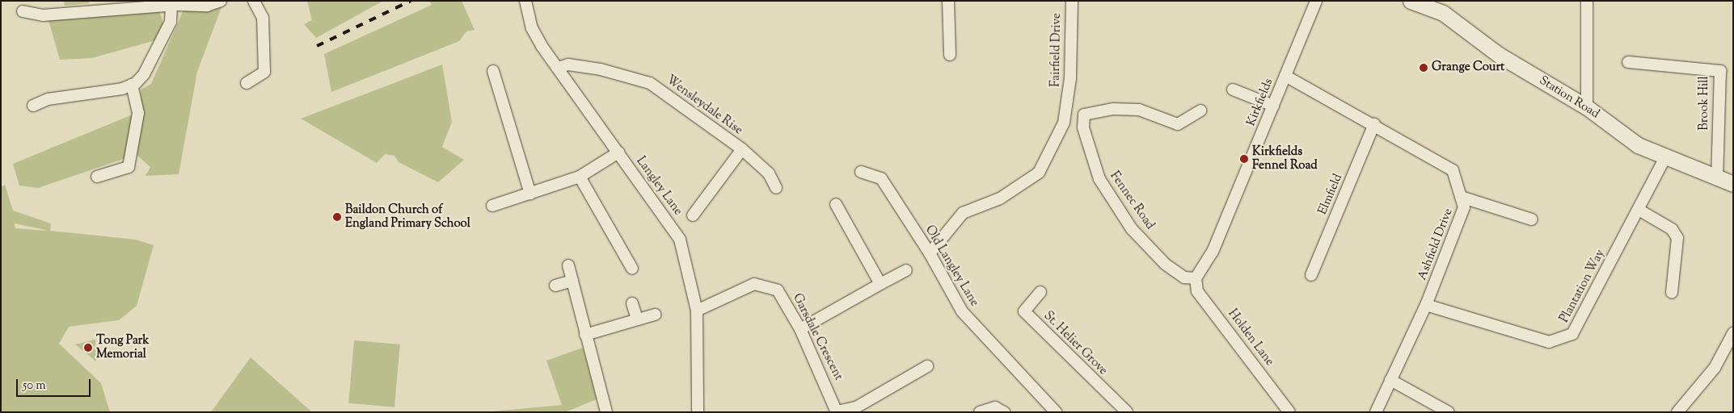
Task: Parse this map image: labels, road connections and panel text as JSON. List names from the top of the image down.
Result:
{
  "streets": {
    "street": [
      "Fairfield Drive",
      "Station Road",
      "Kirkfields",
      "Brook Hill",
      "Wensleydale Rise",
      "Langley Lane",
      "Elmfield",
      "Fennec Road",
      "Ashfield Drive",
      "Old Langley Lane",
      "Plantation Way",
      "Garsdale Crescent",
      "Holden Lane",
      "St. Helier Grove"
    ]
  },
  "crossings": [
    ["Fairfield Drive", "Old Langley Lane"],
    ["Station Road", "Brook Hill"],
    ["Station Road", "Plantation Way"],
    ["Kirkfields", "Fennec Road"],
    ["Kirkfields", "Ashfield Drive"],
    ["Kirkfields", "Holden Lane"],
    ["Wensleydale Rise", "Langley Lane"],
    ["Langley Lane", "Garsdale Crescent"],
    ["Elmfield", "Ashfield Drive"],
    ["Fennec Road", "Holden Lane"],
    ["Ashfield Drive", "Plantation Way"]
  ],
  "places": [
    "Grange Court",
    "Kirkfields Fennel Road",
    "Baildon Church of England Primary School",
    "Tong Park Memorial"
  ],
  "scale_bar": "50 m"
}
